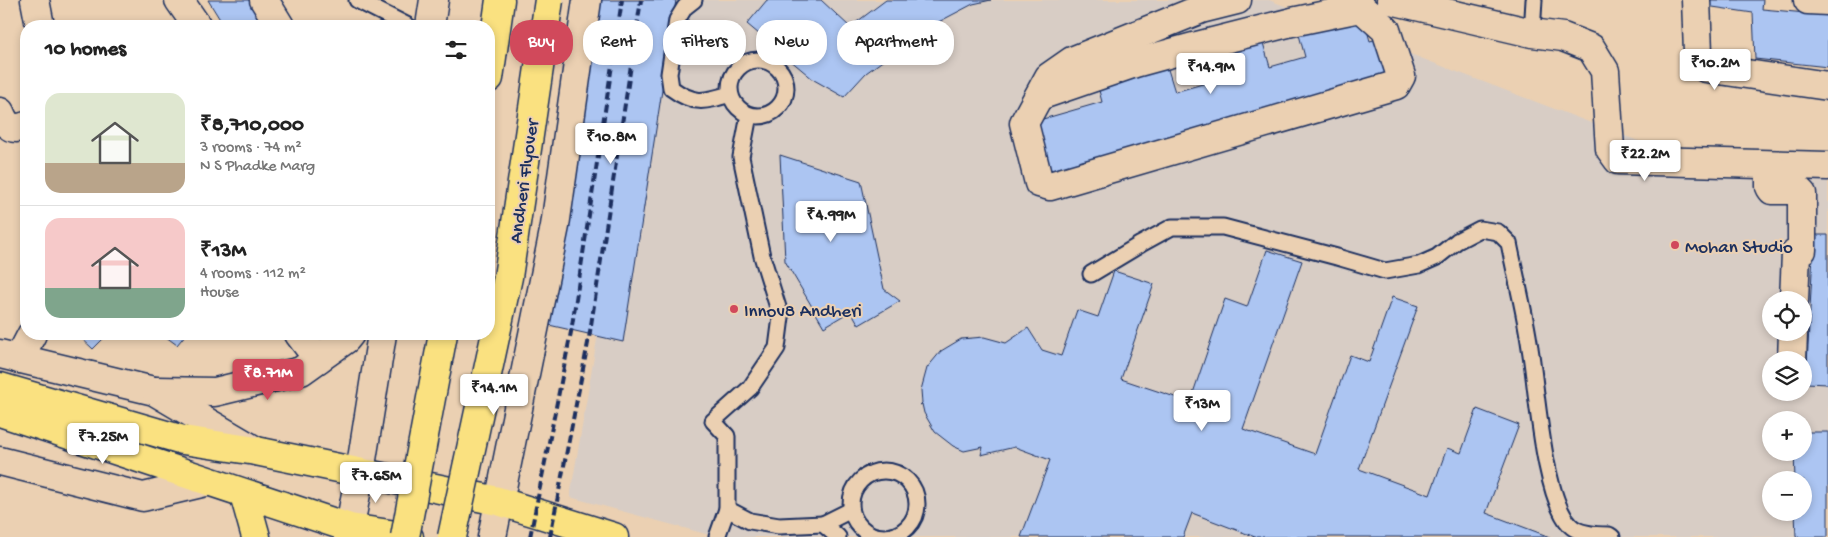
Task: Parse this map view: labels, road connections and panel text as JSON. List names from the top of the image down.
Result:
{
  "streets": {
    "main road": ["Andheri Flyover"]
  },
  "places": ["Mohan Studio", "Innov8 Andheri"],
  "page": {
    "chip": [
      "Buy",
      "Rent",
      "Filters",
      "New",
      "Apartment"
    ],
    "heading": "10 homes",
    "price": [
      "₹10.2M",
      "₹14.9M",
      "₹10.8M",
      "₹22.2M",
      "₹4.99M",
      "₹8.71M",
      "₹14.1M",
      "₹13M",
      "₹7.25M",
      "₹7.65M"
    ],
    "list": [
      {
        "name": "₹8,710,000",
        "note": "3 rooms · 74 m² · N S Phadke Marg"
      },
      {
        "name": "₹13M",
        "note": "4 rooms · 112 m² · House"
      }
    ],
    "map_buttons": ["+", "−"]
  }
}
